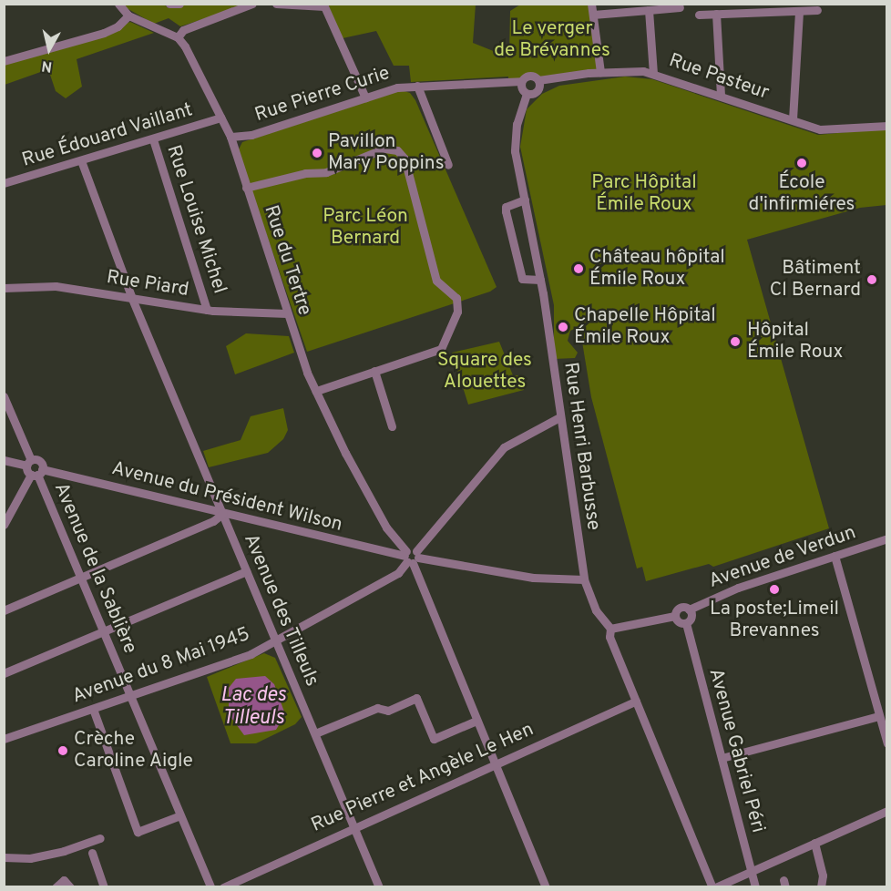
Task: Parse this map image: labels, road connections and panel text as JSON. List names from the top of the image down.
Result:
{
  "streets": {
    "street": [
      "Rue Pasteur",
      "Rue Pierre Curie",
      "Rue Édouard Vaillant",
      "Rue Louise Michel",
      "Rue du Tertre",
      "Rue Piard",
      "Rue Henri Barbusse",
      "Avenue du Président Wilson",
      "Avenue de Verdun",
      "Avenue de la Sablière",
      "Avenue des Tilleuls",
      "Avenue du 8 Mai 1945",
      "Avenue Gabriel Péri",
      "Rue Pierre et Angèle Le Hen"
    ]
  },
  "crossings": [
    ["Rue Pasteur", "Rue Pierre Curie"],
    ["Rue Pasteur", "Rue Henri Barbusse"],
    ["Rue Pierre Curie", "Rue du Tertre"],
    ["Rue Pierre Curie", "Rue Henri Barbusse"],
    ["Rue Édouard Vaillant", "Rue Louise Michel"],
    ["Rue Édouard Vaillant", "Rue du Tertre"],
    ["Rue Édouard Vaillant", "Avenue des Tilleuls"],
    ["Rue Louise Michel", "Rue Piard"],
    ["Rue du Tertre", "Rue Piard"],
    ["Rue du Tertre", "Avenue du Président Wilson"],
    ["Rue du Tertre", "Avenue du 8 Mai 1945"],
    ["Rue du Tertre", "Rue Pierre et Angèle Le Hen"],
    ["Rue Piard", "Avenue des Tilleuls"],
    ["Rue Henri Barbusse", "Avenue du Président Wilson"],
    ["Rue Henri Barbusse", "Avenue du 8 Mai 1945"],
    ["Avenue du Président Wilson", "Avenue de la Sablière"],
    ["Avenue du Président Wilson", "Avenue des Tilleuls"],
    ["Avenue du Président Wilson", "Avenue du 8 Mai 1945"],
    ["Avenue de Verdun", "Avenue Gabriel Péri"],
    ["Avenue de la Sablière", "Avenue du 8 Mai 1945"],
    ["Avenue des Tilleuls", "Avenue du 8 Mai 1945"],
    ["Avenue des Tilleuls", "Rue Pierre et Angèle Le Hen"]
  ],
  "water": ["Lac des Tilleuls"],
  "parks": [
    "Le verger de Brévannes",
    "Parc Hôpital Émile Roux",
    "Parc Léon Bernard",
    "Square des Alouettes"
  ],
  "places": [
    "Pavillon Mary Poppins",
    "École d'infirmiéres",
    "Château hôpital Émile Roux",
    "Bâtiment Cl Bernard",
    "Chapelle Hôpital Émile Roux",
    "Hôpital Émile Roux",
    "La poste;Limeil Brevannes",
    "Crèche Caroline Aigle"
  ],
  "north": "bottom"
}
